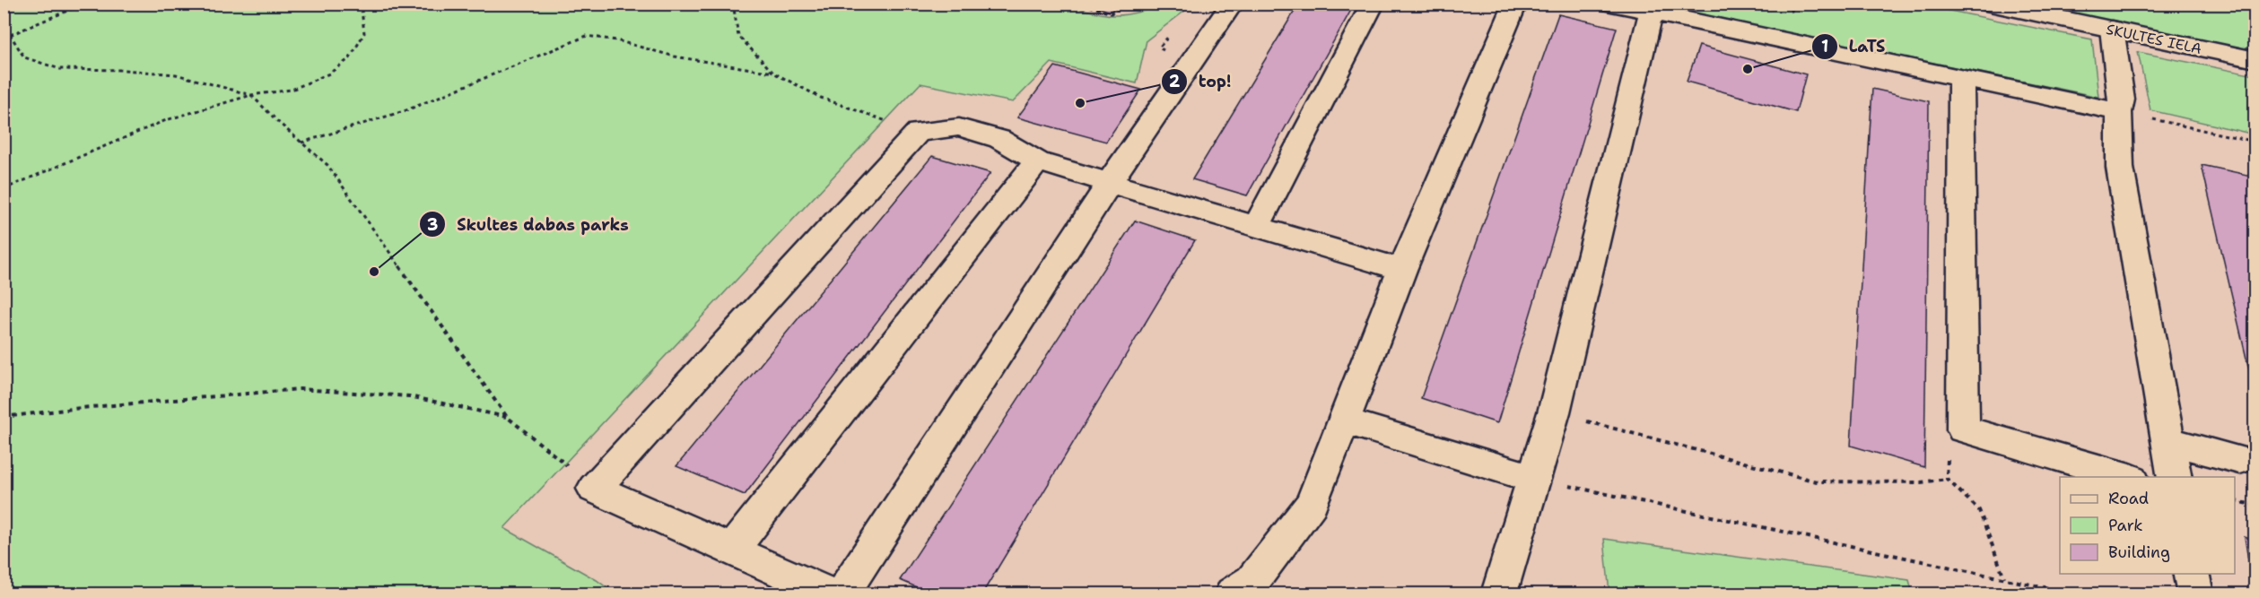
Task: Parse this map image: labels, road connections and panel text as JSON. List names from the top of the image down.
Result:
{
  "streets": {
    "street": ["SKULTES IELA"]
  },
  "places": ["LaTS", "top!", "Skultes dabas parks"],
  "legend": ["Road", "Park", "Building"]
}
